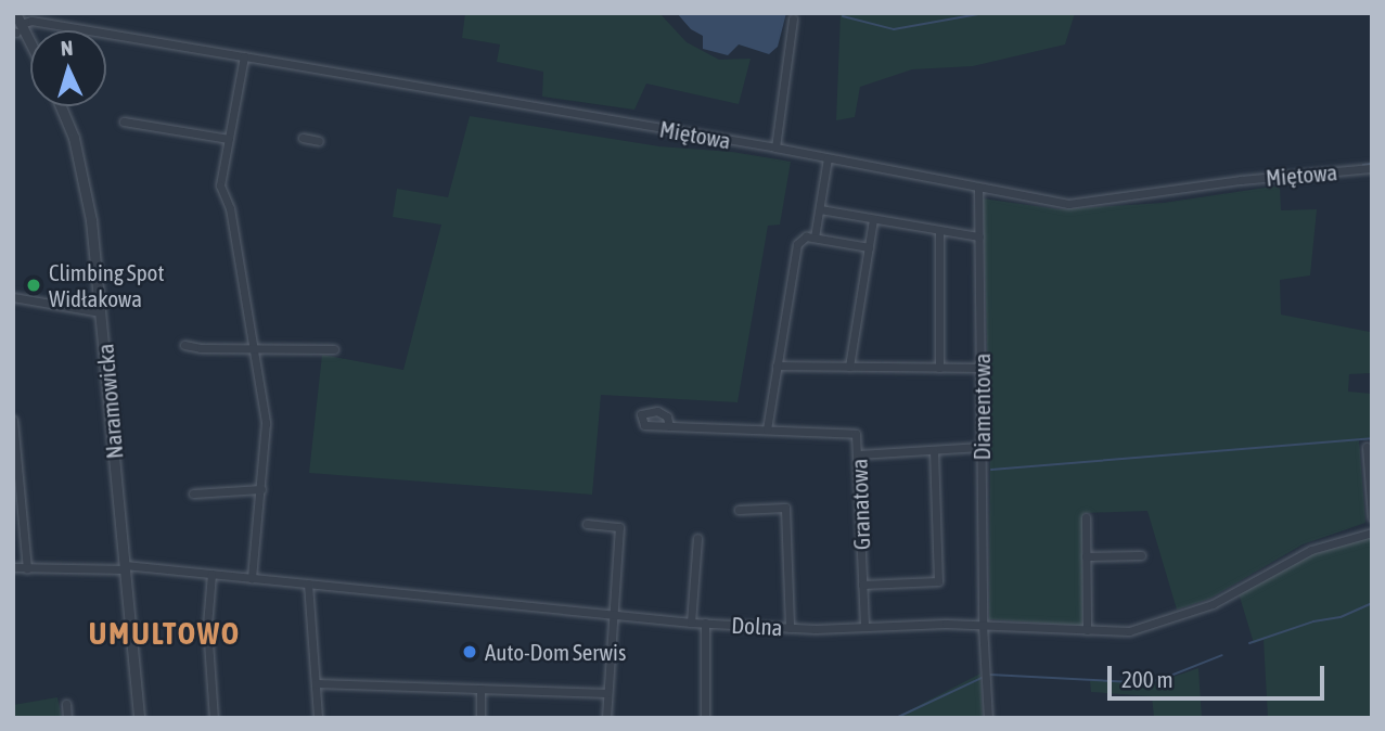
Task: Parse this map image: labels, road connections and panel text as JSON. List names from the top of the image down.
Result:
{
  "streets": {
    "street": [
      "Miętowa",
      "Naramowicka",
      "Diamentowa",
      "Granatowa",
      "Dolna"
    ]
  },
  "crossings": [
    ["Miętowa", "Diamentowa"],
    ["Naramowicka", "Dolna"],
    ["Diamentowa", "Dolna"],
    ["Granatowa", "Dolna"]
  ],
  "districts": ["UMULTOWO"],
  "places": ["Climbing Spot Widłakowa", "Auto-Dom Serwis"],
  "scale_bar": "200 m",
  "north": "top"
}
